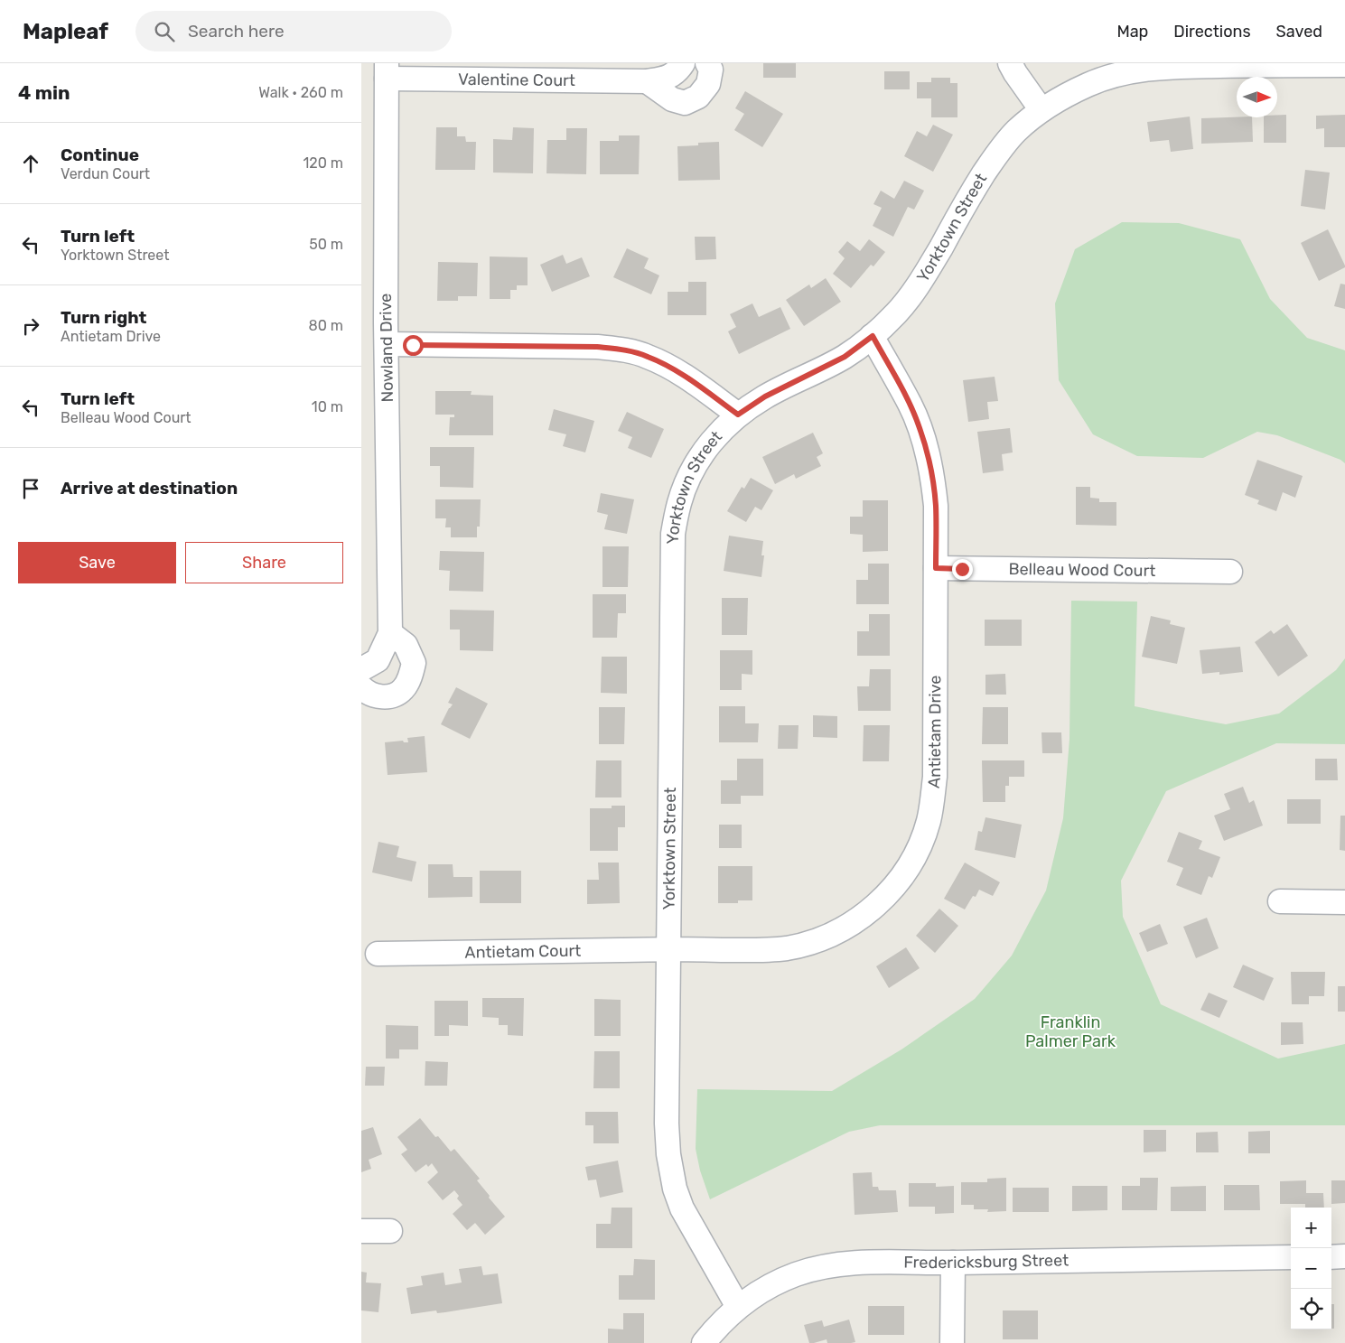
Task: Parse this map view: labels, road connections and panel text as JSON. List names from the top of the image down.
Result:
{
  "streets": {
    "street": [
      "Valentine Court",
      "Yorktown Street",
      "Nowland Drive",
      "Belleau Wood Court",
      "Antietam Drive",
      "Antietam Court",
      "Fredericksburg Street"
    ]
  },
  "crossings": [
    ["Valentine Court", "Nowland Drive"],
    ["Yorktown Street", "Antietam Drive"],
    ["Yorktown Street", "Antietam Court"],
    ["Yorktown Street", "Fredericksburg Street"],
    ["Belleau Wood Court", "Antietam Drive"],
    ["Antietam Drive", "Antietam Court"]
  ],
  "parks": ["Franklin Palmer Park"],
  "north": "right",
  "page": {
    "header": "Mapleaf",
    "search": "Search here",
    "nav": ["Map", "Directions", "Saved"],
    "heading": ["4 min", "Walk · 260 m"],
    "list": [
      ["Continue", "Verdun Court", "120 m"],
      ["Turn left", "Yorktown Street", "50 m"],
      ["Turn right", "Antietam Drive", "80 m"],
      ["Turn left", "Belleau Wood Court", "10 m"],
      "Arrive at destination"
    ],
    "buttons": ["Save", "Share"],
    "map_buttons": ["+", "−"]
  }
}
